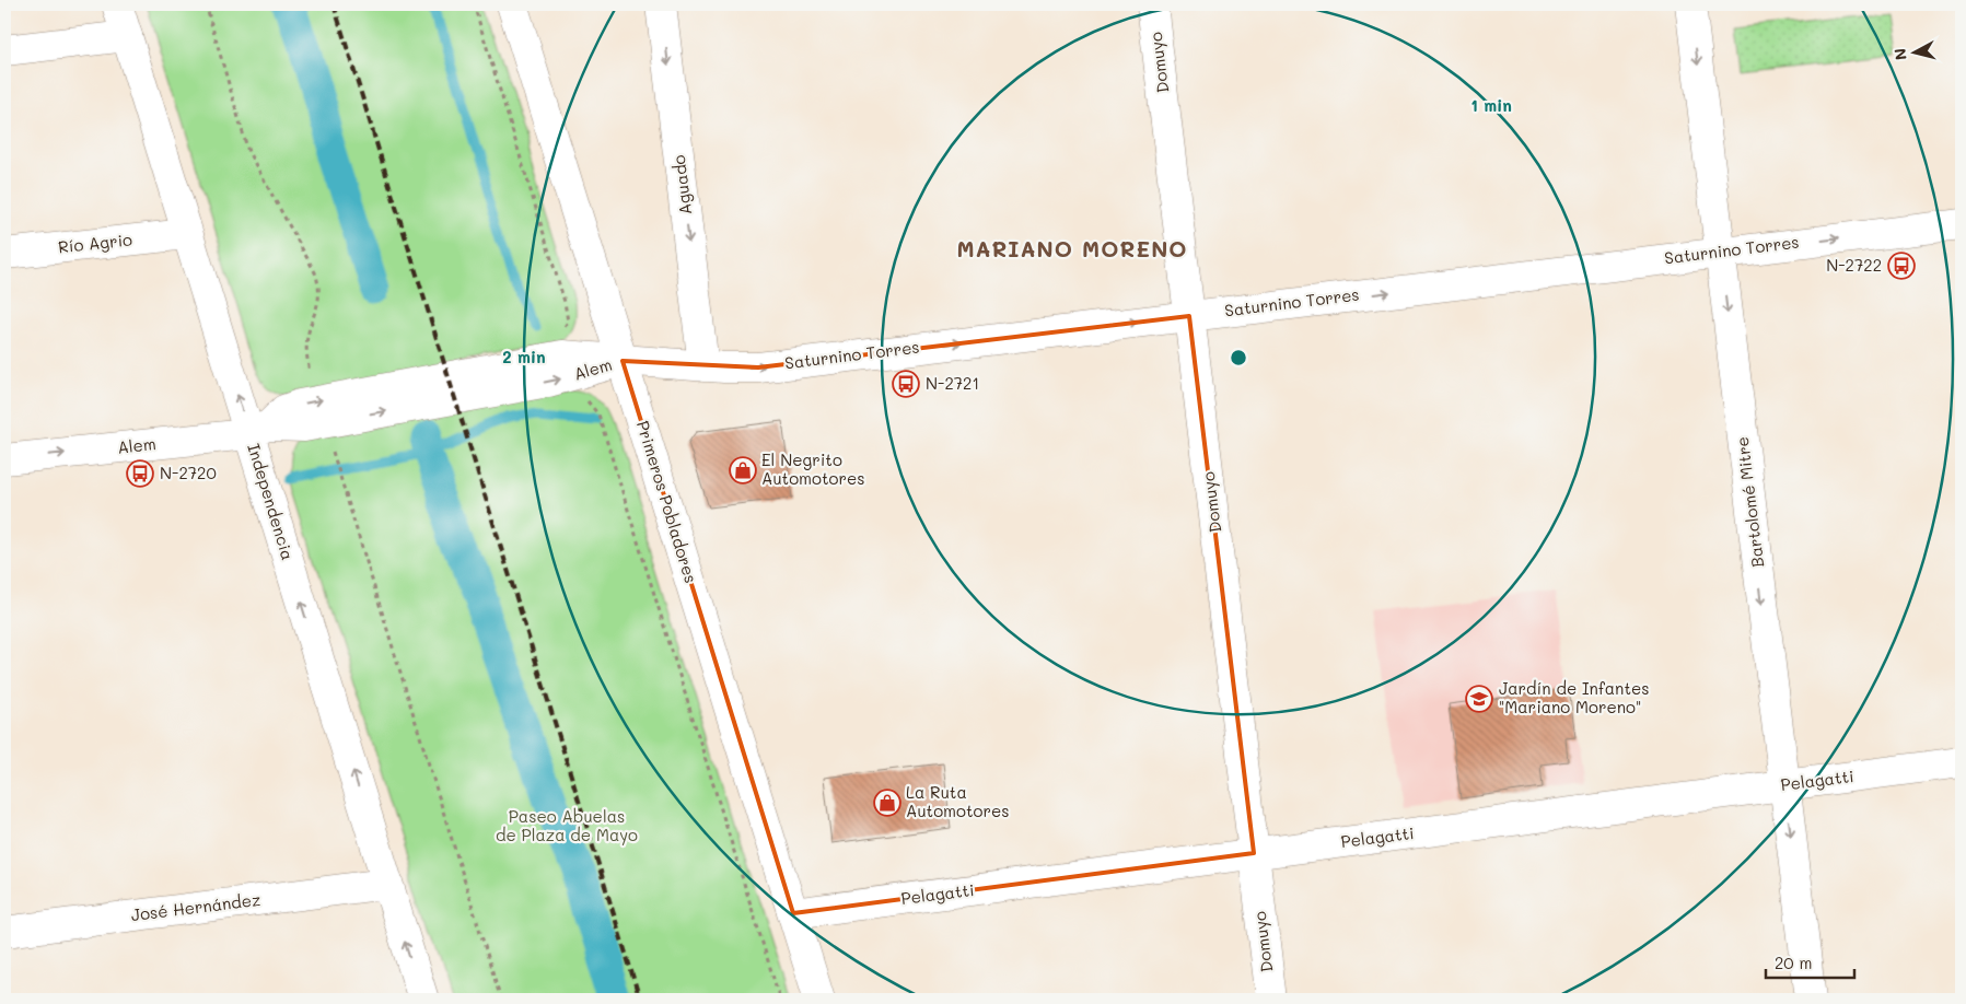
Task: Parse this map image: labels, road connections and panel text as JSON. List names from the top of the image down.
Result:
{
  "streets": {
    "street": [
      "Domuyo",
      "Aguado",
      "Río Agrio",
      "Saturnino Torres",
      "Alem",
      "Independencia",
      "Primeros Pobladores",
      "Bartolomé Mitre",
      "Pelagatti",
      "José Hernández"
    ]
  },
  "crossings": [
    ["Domuyo", "Saturnino Torres"],
    ["Domuyo", "Pelagatti"],
    ["Aguado", "Saturnino Torres"],
    ["Río Agrio", "Independencia"],
    ["Saturnino Torres", "Alem"],
    ["Saturnino Torres", "Primeros Pobladores"],
    ["Saturnino Torres", "Bartolomé Mitre"],
    ["Alem", "Independencia"],
    ["Alem", "Primeros Pobladores"],
    ["Independencia", "José Hernández"],
    ["Primeros Pobladores", "Pelagatti"],
    ["Bartolomé Mitre", "Pelagatti"]
  ],
  "one_way": [
    "Aguado",
    "Saturnino Torres",
    "Alem",
    "Independencia",
    "Bartolomé Mitre"
  ],
  "districts": ["MARIANO MORENO"],
  "parks": ["Paseo Abuelas de Plaza de Mayo"],
  "places": {
    "bus stop": ["N-2722", "N-2721", "N-2720"],
    "shop": ["El Negrito Automotores", "La Ruta Automotores"],
    "school or university": ["Jardín de Infantes \"Mariano Moreno\""]
  },
  "scale_bar": "20 m",
  "north": "left",
  "rings": ["1 min", "2 min"]
}
